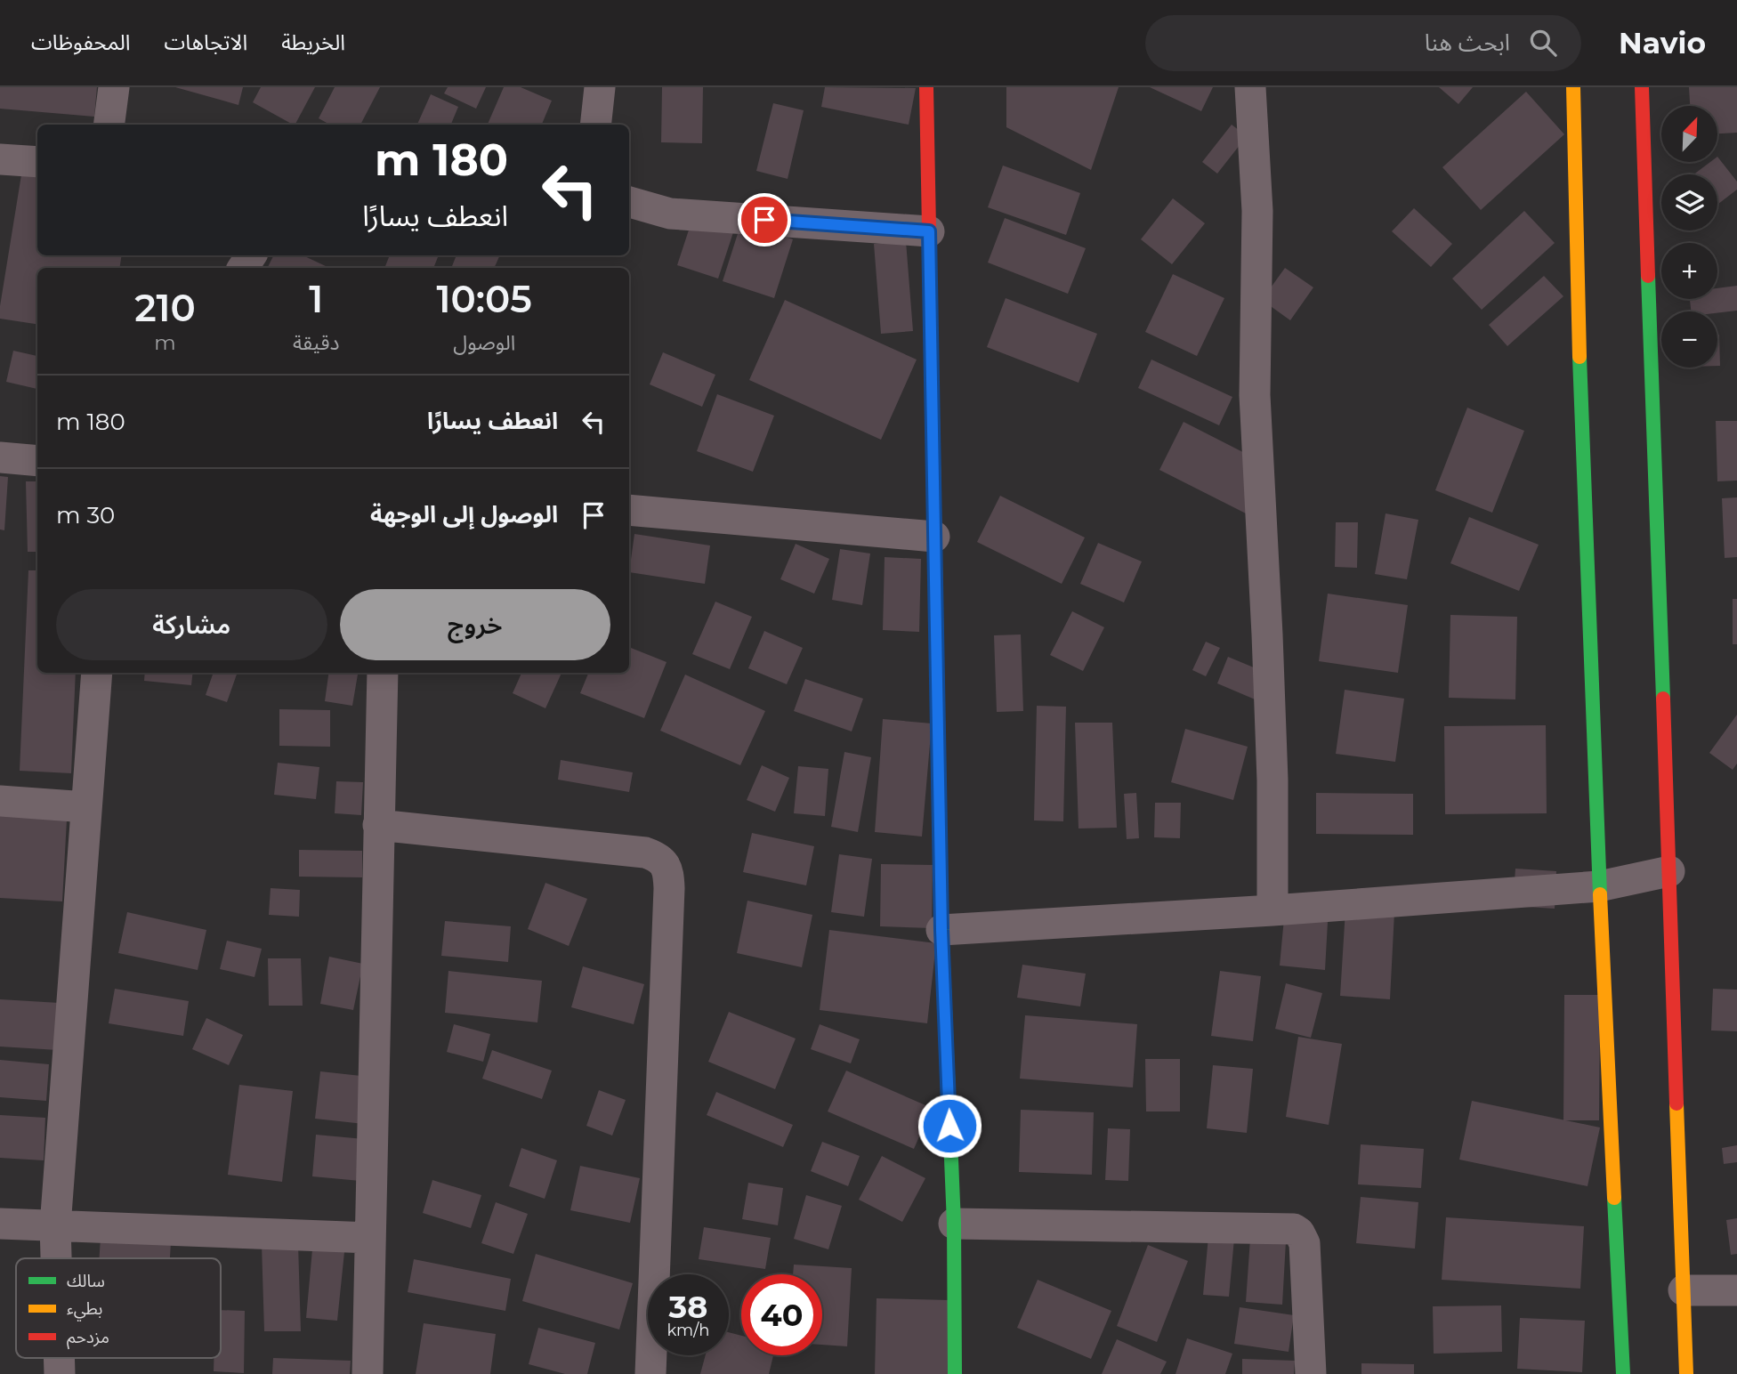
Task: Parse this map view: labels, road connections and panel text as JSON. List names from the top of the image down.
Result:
{
  "legend": ["سالك", "بطيء", "مزدحم"],
  "north": "top right",
  "page": {
    "header": "Navio",
    "search": "ابحث هنا",
    "nav": ["الخريطة", "الاتجاهات", "المحفوظات"],
    "map_buttons": ["+", "−"],
    "turn": ["180 m", "انعطف يسارًا"],
    "eta": [
      "10:05",
      "الوصول",
      "1",
      "دقيقة",
      "210",
      "m"
    ],
    "list": [
      {
        "name": "انعطف يسارًا",
        "value": "180 m"
      },
      {
        "name": "الوصول إلى الوجهة",
        "value": "30 m"
      }
    ],
    "buttons": ["خروج", "مشاركة"],
    "speed": "38 km/h",
    "limit": "40"
  }
}
